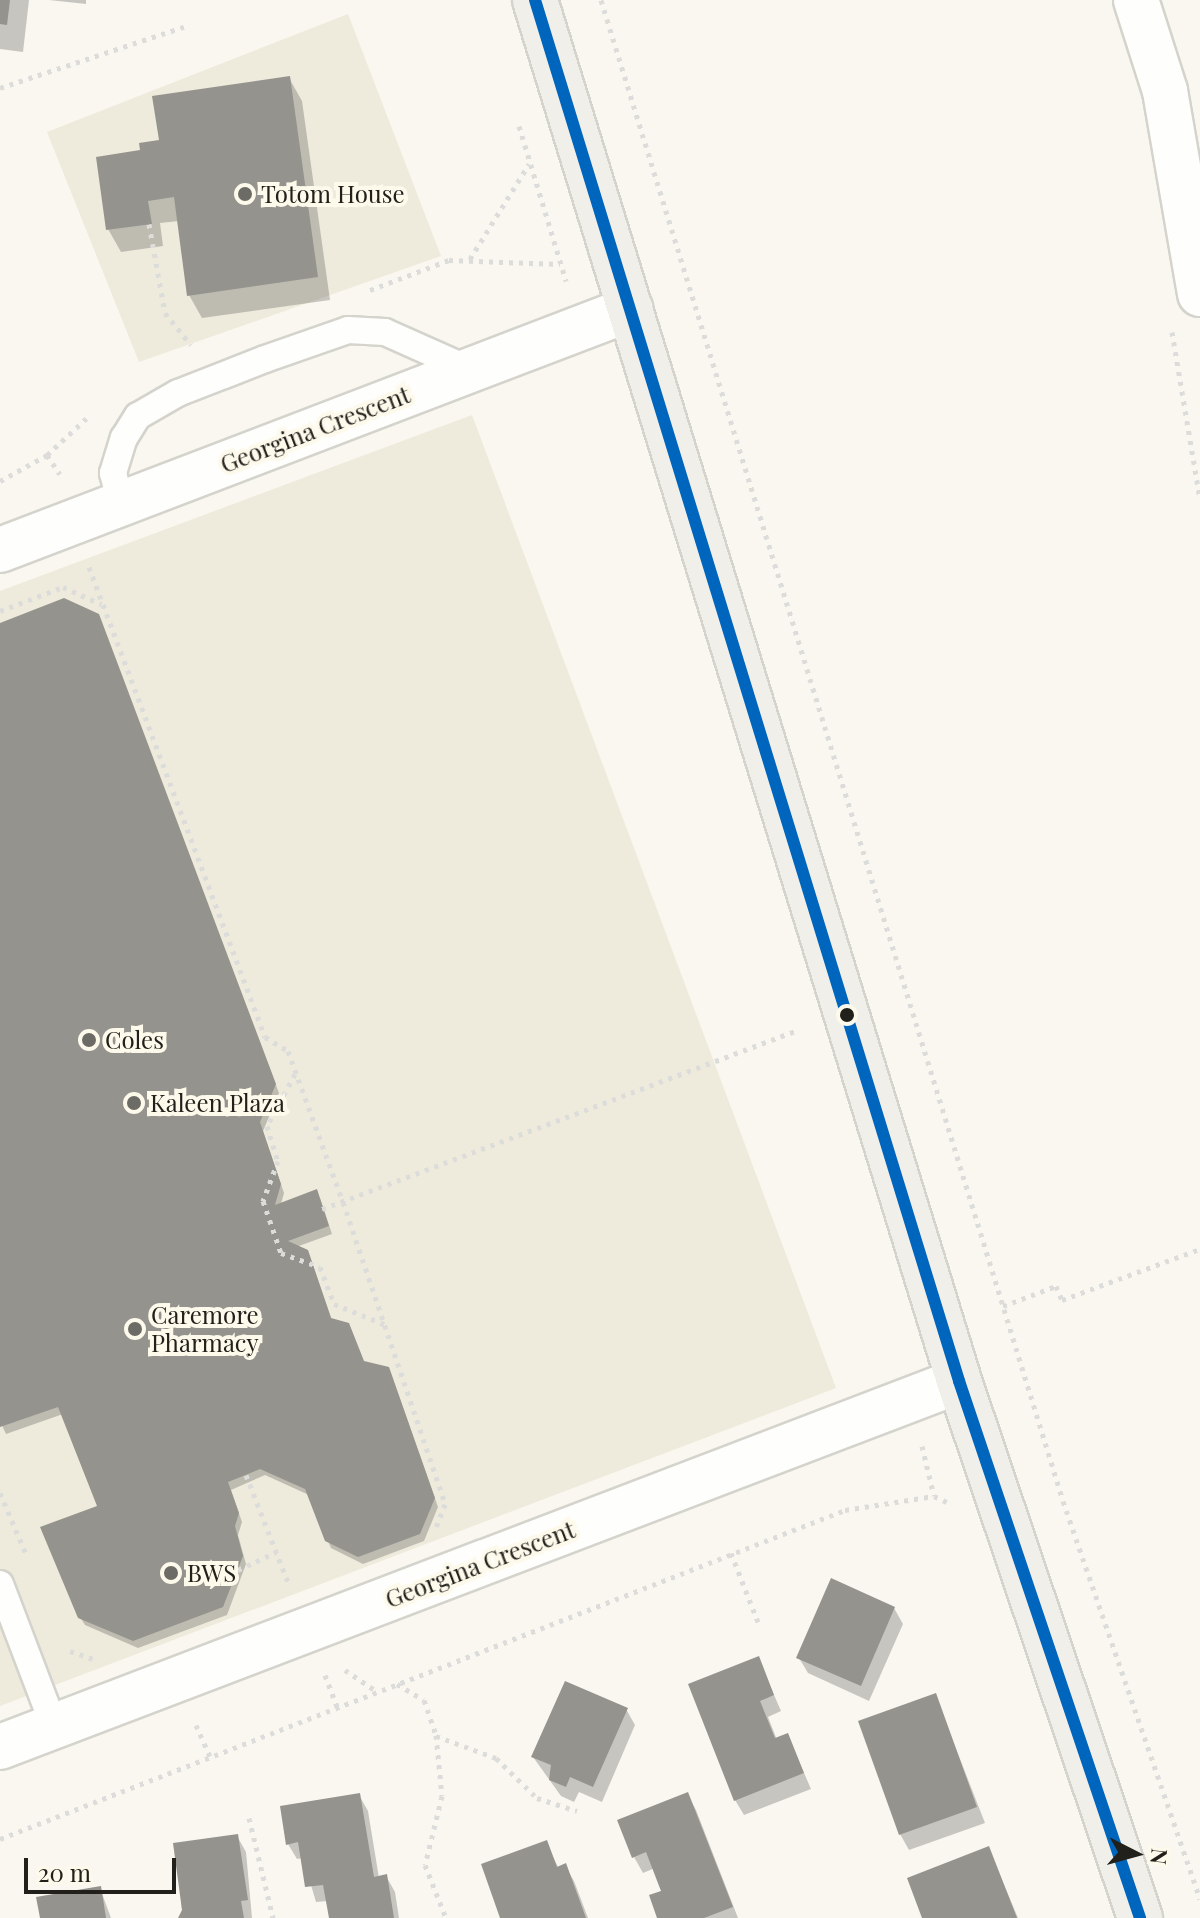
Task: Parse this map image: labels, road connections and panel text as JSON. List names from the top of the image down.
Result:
{
  "streets": {
    "street": ["Georgina Crescent"]
  },
  "places": [
    "Totom House",
    "Coles",
    "Kaleen Plaza",
    "Caremore Pharmacy",
    "BWS"
  ],
  "scale_bar": "20 m",
  "north": "right"
}
